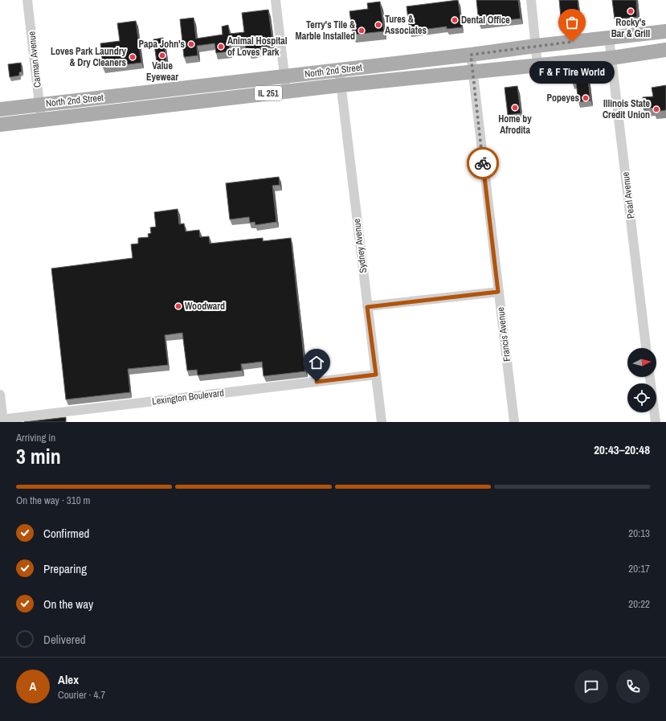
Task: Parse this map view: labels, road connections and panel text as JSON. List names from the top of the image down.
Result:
{
  "streets": {
    "main road": ["North 2nd Street", "IL 251"],
    "street": [
      "Carman Avenue",
      "Pearl Avenue",
      "Sydney Avenue",
      "Francis Avenue",
      "Lexington Boulevard"
    ]
  },
  "crossings": [
    ["Carman Avenue", "North 2nd Street"],
    ["North 2nd Street", "Pearl Avenue"],
    ["North 2nd Street", "Sydney Avenue"],
    ["North 2nd Street", "Francis Avenue"],
    ["Sydney Avenue", "Lexington Boulevard"]
  ],
  "places": [
    "Rocky's Bar & Grill",
    "Dental Office",
    "Tures & Associates",
    "Terry's Tile & Marble Installed",
    "F & F Tire World",
    "Papa John's",
    "Animal Hospital of Loves Park",
    "Value Eyewear",
    "Loves Park Laundry & Dry Cleaners",
    "Popeyes",
    "Home by Afrodita",
    "Illinois State Credit Union",
    "Woodward"
  ],
  "north": "right",
  "page": {
    "bubble": "F & F Tire World",
    "heading": ["3 min", "Arriving in", "20:43–20:48"],
    "panel": ["Alex", "Courier · 4.7"],
    "bar": "On the way · 310 m",
    "list": [
      ["Confirmed", "20:13"],
      ["Preparing", "20:17"],
      ["On the way", "20:22"],
      "Delivered"
    ],
    "round": "A"
  }
}
